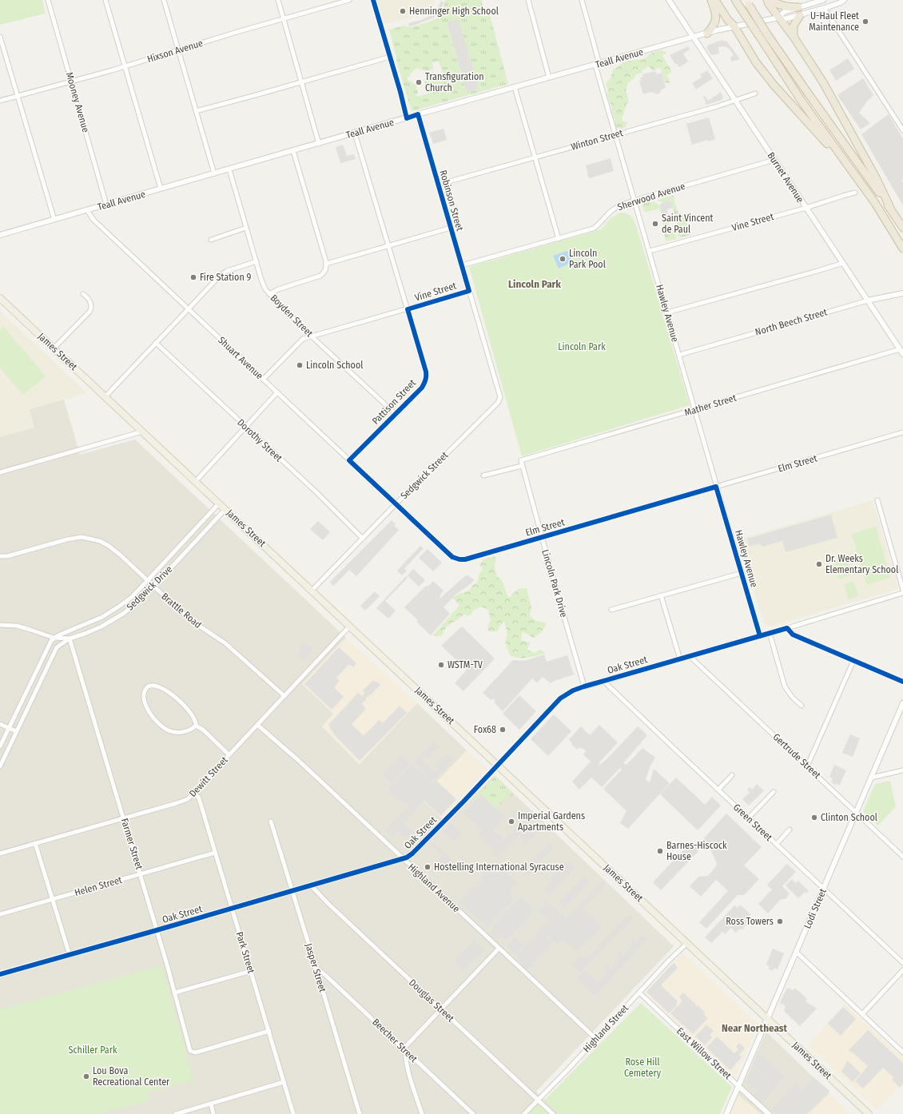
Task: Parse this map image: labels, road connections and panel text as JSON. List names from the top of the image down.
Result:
{
  "streets": {
    "main road": ["James Street"],
    "street": [
      "Hixson Avenue",
      "Teall Avenue",
      "Mooney Avenue",
      "Winton Street",
      "Burnet Avenue",
      "Sherwood Avenue",
      "Robinson Street",
      "Vine Street",
      "Hawley Avenue",
      "Boyden Street",
      "North Beech Street",
      "Shuart Avenue",
      "Pattison Street",
      "Mather Street",
      "Dorothy Street",
      "Elm Street",
      "Sedgwick Street",
      "Lincoln Park Drive",
      "Sedgwick Drive",
      "Brattle Road",
      "Oak Street",
      "Gertrude Street",
      "Dewitt Street",
      "Green Street",
      "Farmer Street",
      "Helen Street",
      "Highland Avenue",
      "Lodi Street",
      "Park Street",
      "Jasper Street",
      "Douglas Street",
      "Highland Street",
      "Beecher Street",
      "East Willow Street"
    ]
  },
  "crossings": [
    ["Hixson Avenue", "Mooney Avenue"],
    ["Teall Avenue", "Mooney Avenue"],
    ["Teall Avenue", "Burnet Avenue"],
    ["Teall Avenue", "Robinson Street"],
    ["Teall Avenue", "Hawley Avenue"],
    ["Teall Avenue", "Boyden Street"],
    ["Teall Avenue", "Shuart Avenue"],
    ["Teall Avenue", "Pattison Street"],
    ["Winton Street", "Burnet Avenue"],
    ["Winton Street", "Robinson Street"],
    ["Winton Street", "Hawley Avenue"],
    ["Burnet Avenue", "Sherwood Avenue"],
    ["Burnet Avenue", "Vine Street"],
    ["Burnet Avenue", "North Beech Street"],
    ["Burnet Avenue", "Mather Street"],
    ["Sherwood Avenue", "Robinson Street"],
    ["Sherwood Avenue", "Hawley Avenue"],
    ["Robinson Street", "Vine Street"],
    ["Robinson Street", "Sedgwick Street"],
    ["Vine Street", "Hawley Avenue"],
    ["Vine Street", "Boyden Street"],
    ["Vine Street", "Shuart Avenue"],
    ["Vine Street", "Pattison Street"],
    ["Hawley Avenue", "North Beech Street"],
    ["Hawley Avenue", "Mather Street"],
    ["Hawley Avenue", "Elm Street"],
    ["Hawley Avenue", "Oak Street"],
    ["Boyden Street", "Pattison Street"],
    ["James Street", "Sedgwick Street"],
    ["James Street", "Sedgwick Drive"],
    ["James Street", "Oak Street"],
    ["James Street", "Dewitt Street"],
    ["James Street", "Lodi Street"],
    ["James Street", "Highland Street"],
    ["Shuart Avenue", "Pattison Street"],
    ["Shuart Avenue", "Elm Street"],
    ["Shuart Avenue", "Sedgwick Street"],
    ["Mather Street", "Lincoln Park Drive"],
    ["Dorothy Street", "Sedgwick Street"],
    ["Elm Street", "Sedgwick Street"],
    ["Elm Street", "Lincoln Park Drive"],
    ["Lincoln Park Drive", "Oak Street"],
    ["Sedgwick Drive", "Brattle Road"],
    ["Sedgwick Drive", "Farmer Street"],
    ["Brattle Road", "Dewitt Street"],
    ["Oak Street", "Gertrude Street"],
    ["Oak Street", "Green Street"],
    ["Oak Street", "Farmer Street"],
    ["Oak Street", "Highland Avenue"],
    ["Oak Street", "Park Street"],
    ["Oak Street", "Jasper Street"],
    ["Oak Street", "Douglas Street"],
    ["Gertrude Street", "Lodi Street"],
    ["Dewitt Street", "Farmer Street"],
    ["Dewitt Street", "Highland Avenue"],
    ["Dewitt Street", "Park Street"],
    ["Green Street", "Lodi Street"],
    ["Farmer Street", "Helen Street"],
    ["Farmer Street", "Park Street"],
    ["Helen Street", "Park Street"],
    ["Highland Avenue", "Highland Street"],
    ["Lodi Street", "East Willow Street"],
    ["Jasper Street", "Beecher Street"],
    ["Douglas Street", "Highland Street"],
    ["Highland Street", "East Willow Street"]
  ],
  "districts": ["Lincoln Park", "Near Northeast"],
  "parks": ["Lincoln Park", "Schiller Park", "Rose Hill Cemetery"],
  "places": [
    "Henninger High School",
    "U-Haul Fleet Maintenance",
    "Transfiguration Church",
    "Saint Vincent de Paul",
    "Lincoln Park Pool",
    "Fire Station 9",
    "Lincoln School",
    "Dr. Weeks Elementary School",
    "WSTM-TV",
    "Fox68",
    "Clinton School",
    "Imperial Gardens Apartments",
    "Barnes-Hiscock House",
    "Hostelling International Syracuse",
    "Ross Towers",
    "Lou Bova Recreational Center"
  ]
}
